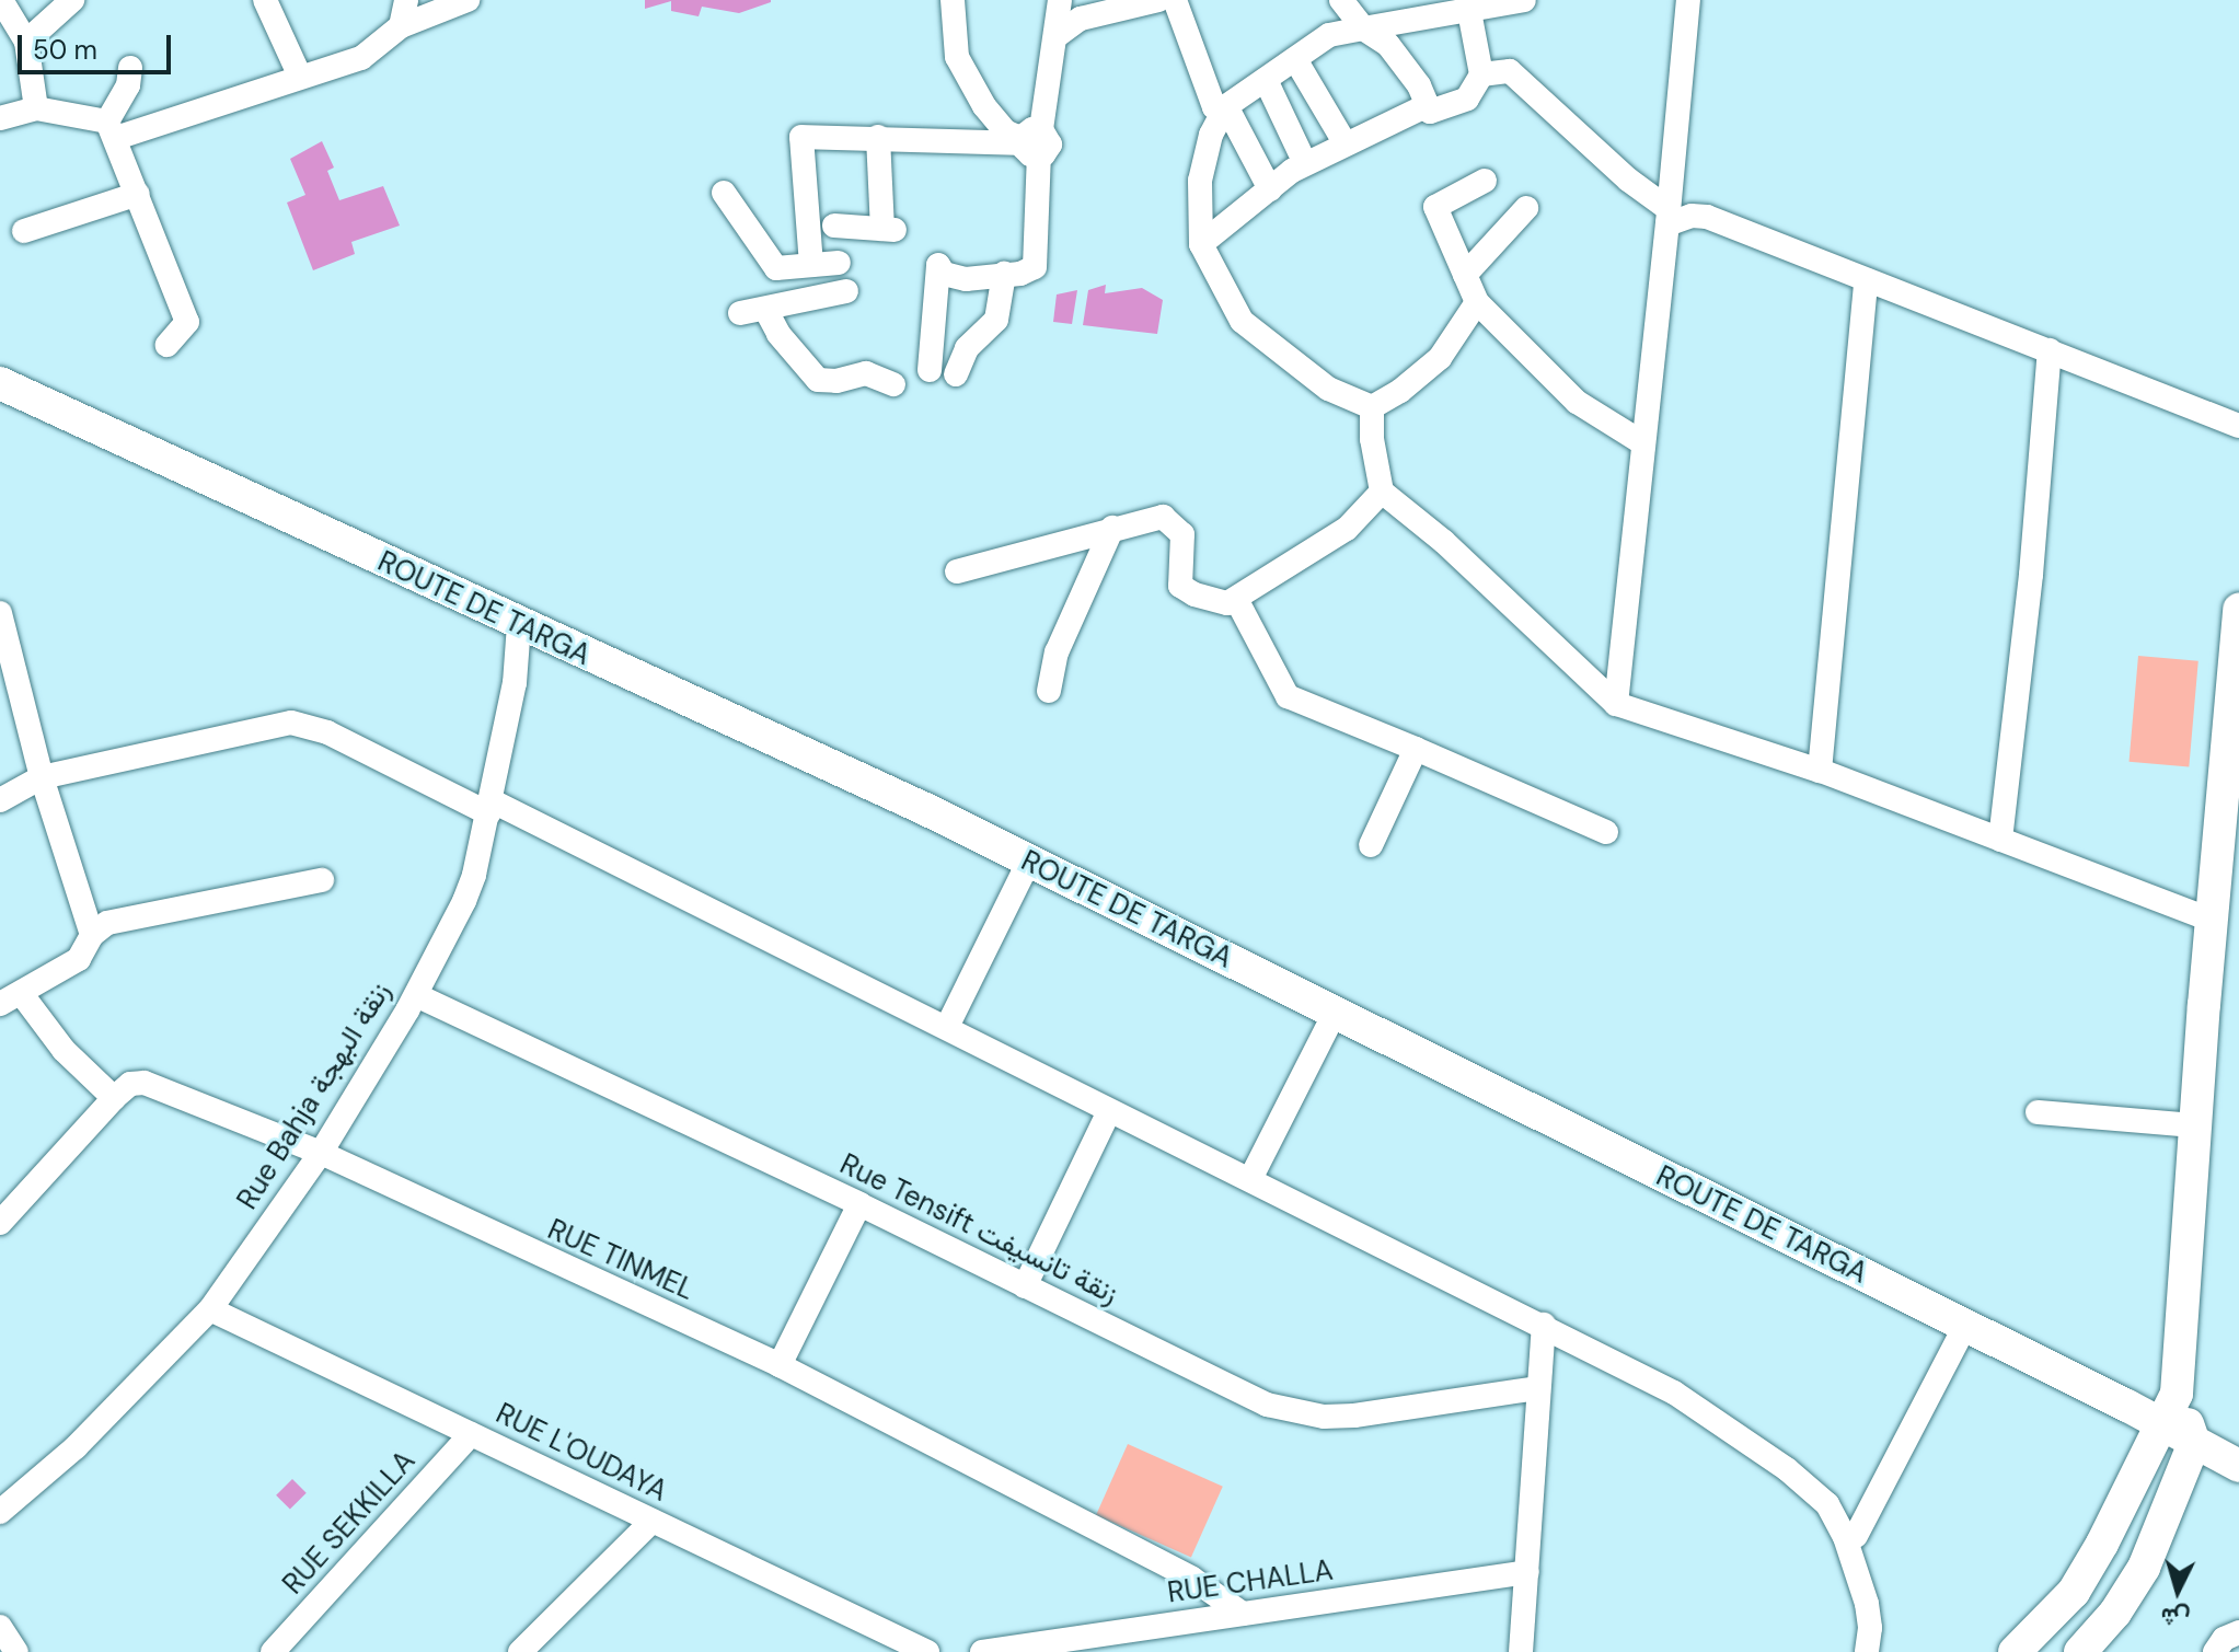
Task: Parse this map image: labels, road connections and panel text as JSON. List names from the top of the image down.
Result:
{
  "streets": {
    "main road": ["ROUTE DE TARGA"],
    "street": [
      "Rue Bahja زنقة البهجة",
      "Rue Tensift زنقة تانسيفت",
      "RUE TINMEL",
      "RUE L'OUDAYA",
      "RUE SEKKILLA",
      "RUE CHALLA"
    ]
  },
  "crossings": [
    ["ROUTE DE TARGA", "Rue Bahja زنقة البهجة"],
    ["Rue Bahja زنقة البهجة", "Rue Tensift زنقة تانسيفت"],
    ["Rue Bahja زنقة البهجة", "RUE TINMEL"],
    ["Rue Bahja زنقة البهجة", "RUE L'OUDAYA"],
    ["RUE TINMEL", "RUE CHALLA"],
    ["RUE L'OUDAYA", "RUE SEKKILLA"]
  ],
  "scale_bar": "50 m",
  "north": "bottom"
}
